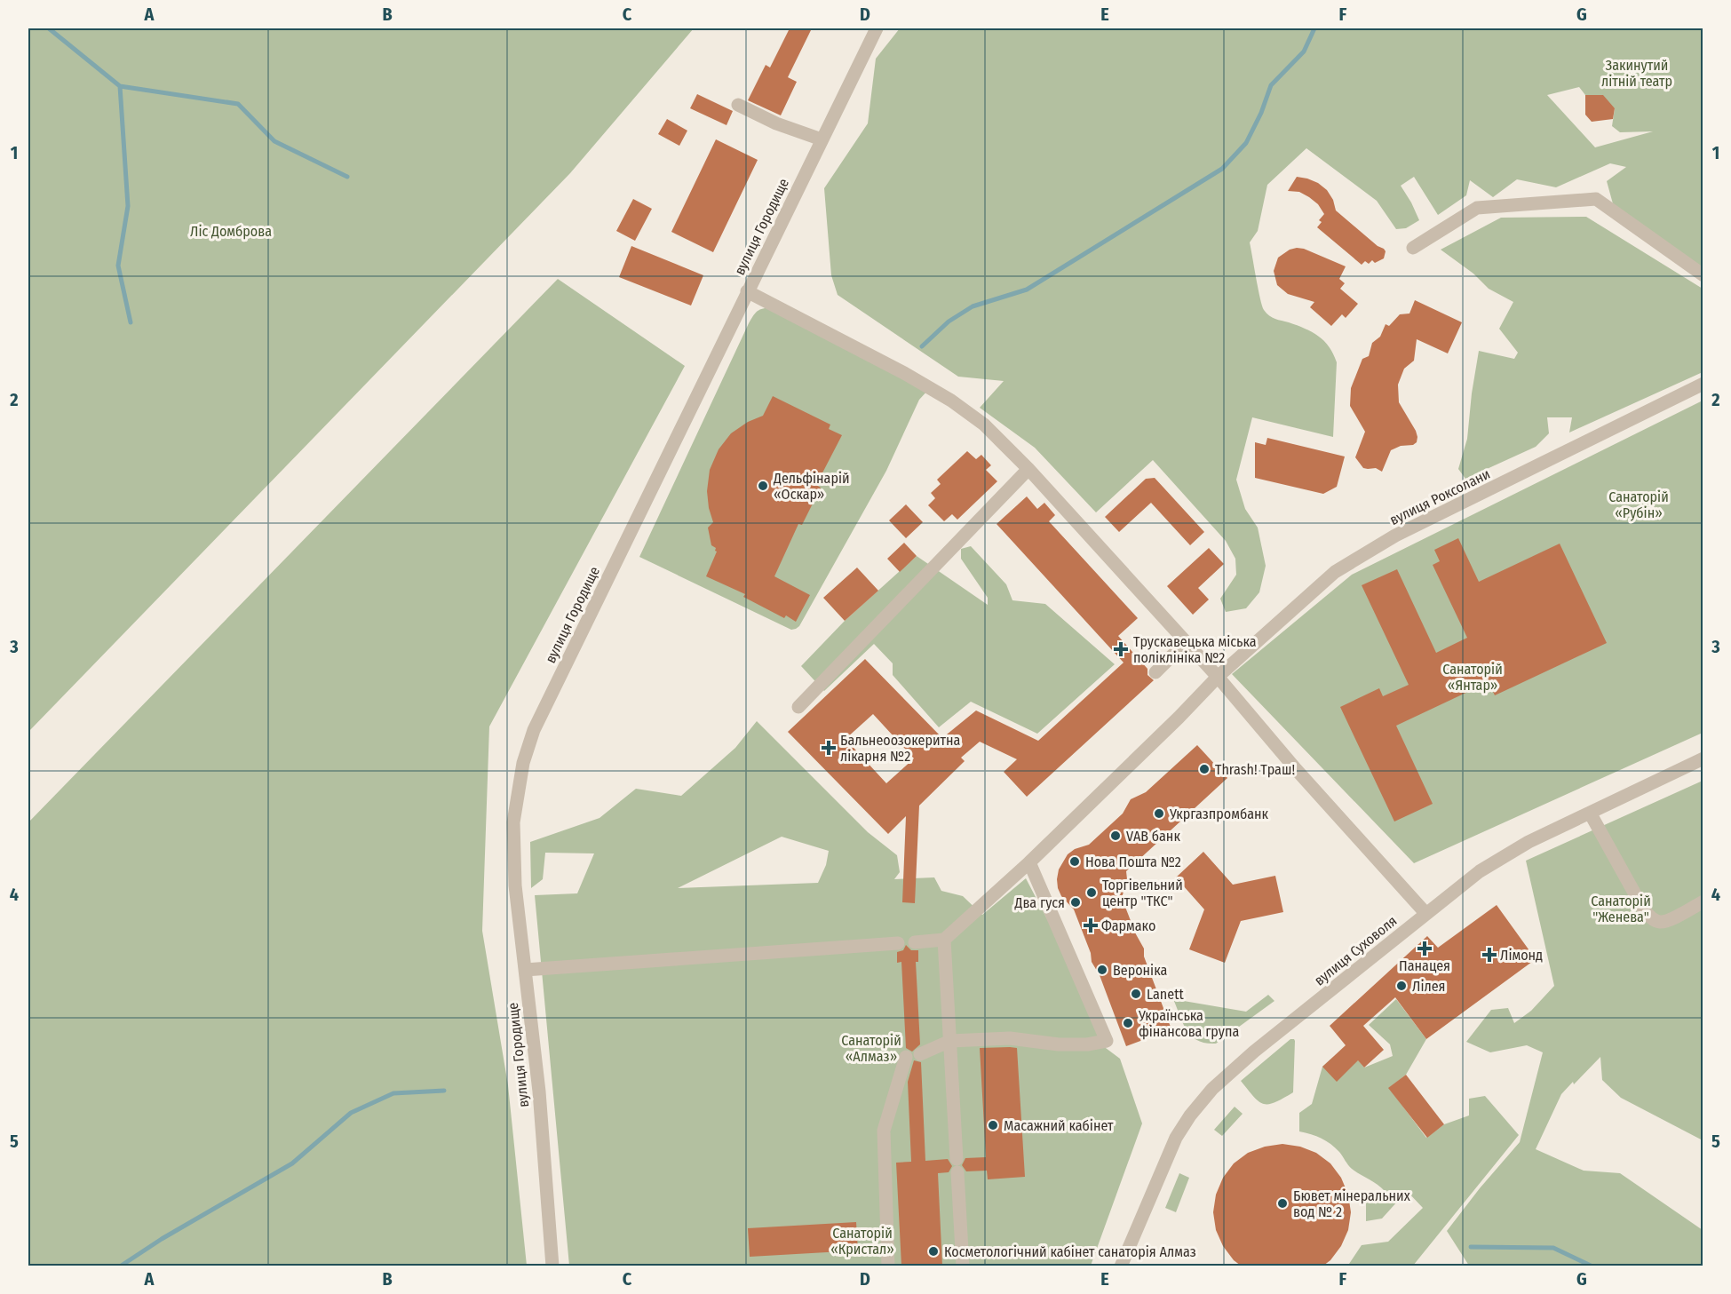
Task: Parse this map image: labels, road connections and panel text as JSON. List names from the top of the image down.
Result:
{
  "streets": {
    "street": ["вулиця Городище", "вулиця Роксолани", "вулиця Суховоля"]
  },
  "parks": [
    "Закинутий літній театр",
    "Ліс Домброва",
    "Санаторій «Рубін»",
    "Санаторій «Янтар»",
    "Санаторій \"Женева\"",
    "Санаторій «Алмаз»",
    "Санаторій «Кристал»"
  ],
  "places": {
    "other": [
      "Дельфінарій «Оскар»",
      "Thrash! Траш!",
      "Укргазпромбанк",
      "VAB банк",
      "Нова Пошта №2",
      "Торгівельний центр \"ТКС\"",
      "Два гуся",
      "Вероніка",
      "Лілея",
      "Lanett",
      "Українська фінансова група",
      "Масажний кабінет",
      "Бювет мінеральних вод № 2",
      "Косметологічний кабінет санаторія Алмаз"
    ],
    "health": [
      "Трускавецька міська поліклініка №2",
      "Бальнеоозокеритна лікарня №2",
      "Фармако",
      "Панацея",
      "Лімонд"
    ]
  },
  "grid": {
    "columns": [
      "A",
      "B",
      "C",
      "D",
      "E",
      "F",
      "G"
    ],
    "rows": [
      "1",
      "2",
      "3",
      "4",
      "5"
    ]
  }
}
